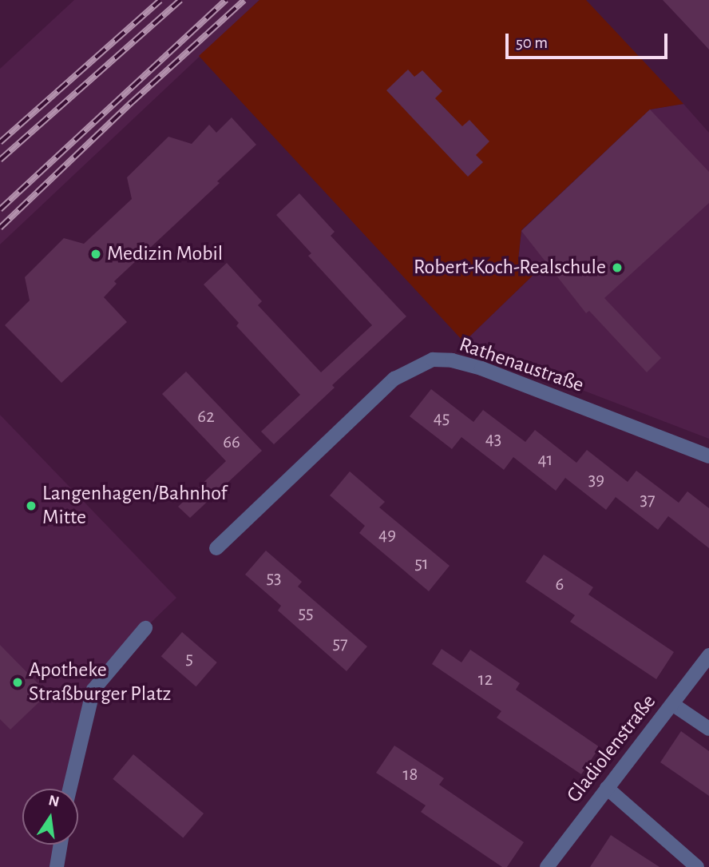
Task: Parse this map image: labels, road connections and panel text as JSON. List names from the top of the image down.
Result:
{
  "streets": {
    "street": ["Rathenaustraße", "Gladiolenstraße"]
  },
  "places": [
    "Medizin Mobil",
    "Robert-Koch-Realschule",
    "Langenhagen/Bahnhof Mitte",
    "Apotheke Straßburger Platz"
  ],
  "house_numbers": [
    "62",
    "45",
    "43",
    "66",
    "41",
    "39",
    "37",
    "49",
    "51",
    "53",
    "6",
    "55",
    "57",
    "5",
    "12",
    "18"
  ],
  "scale_bar": "50 m",
  "north": "top"
}
